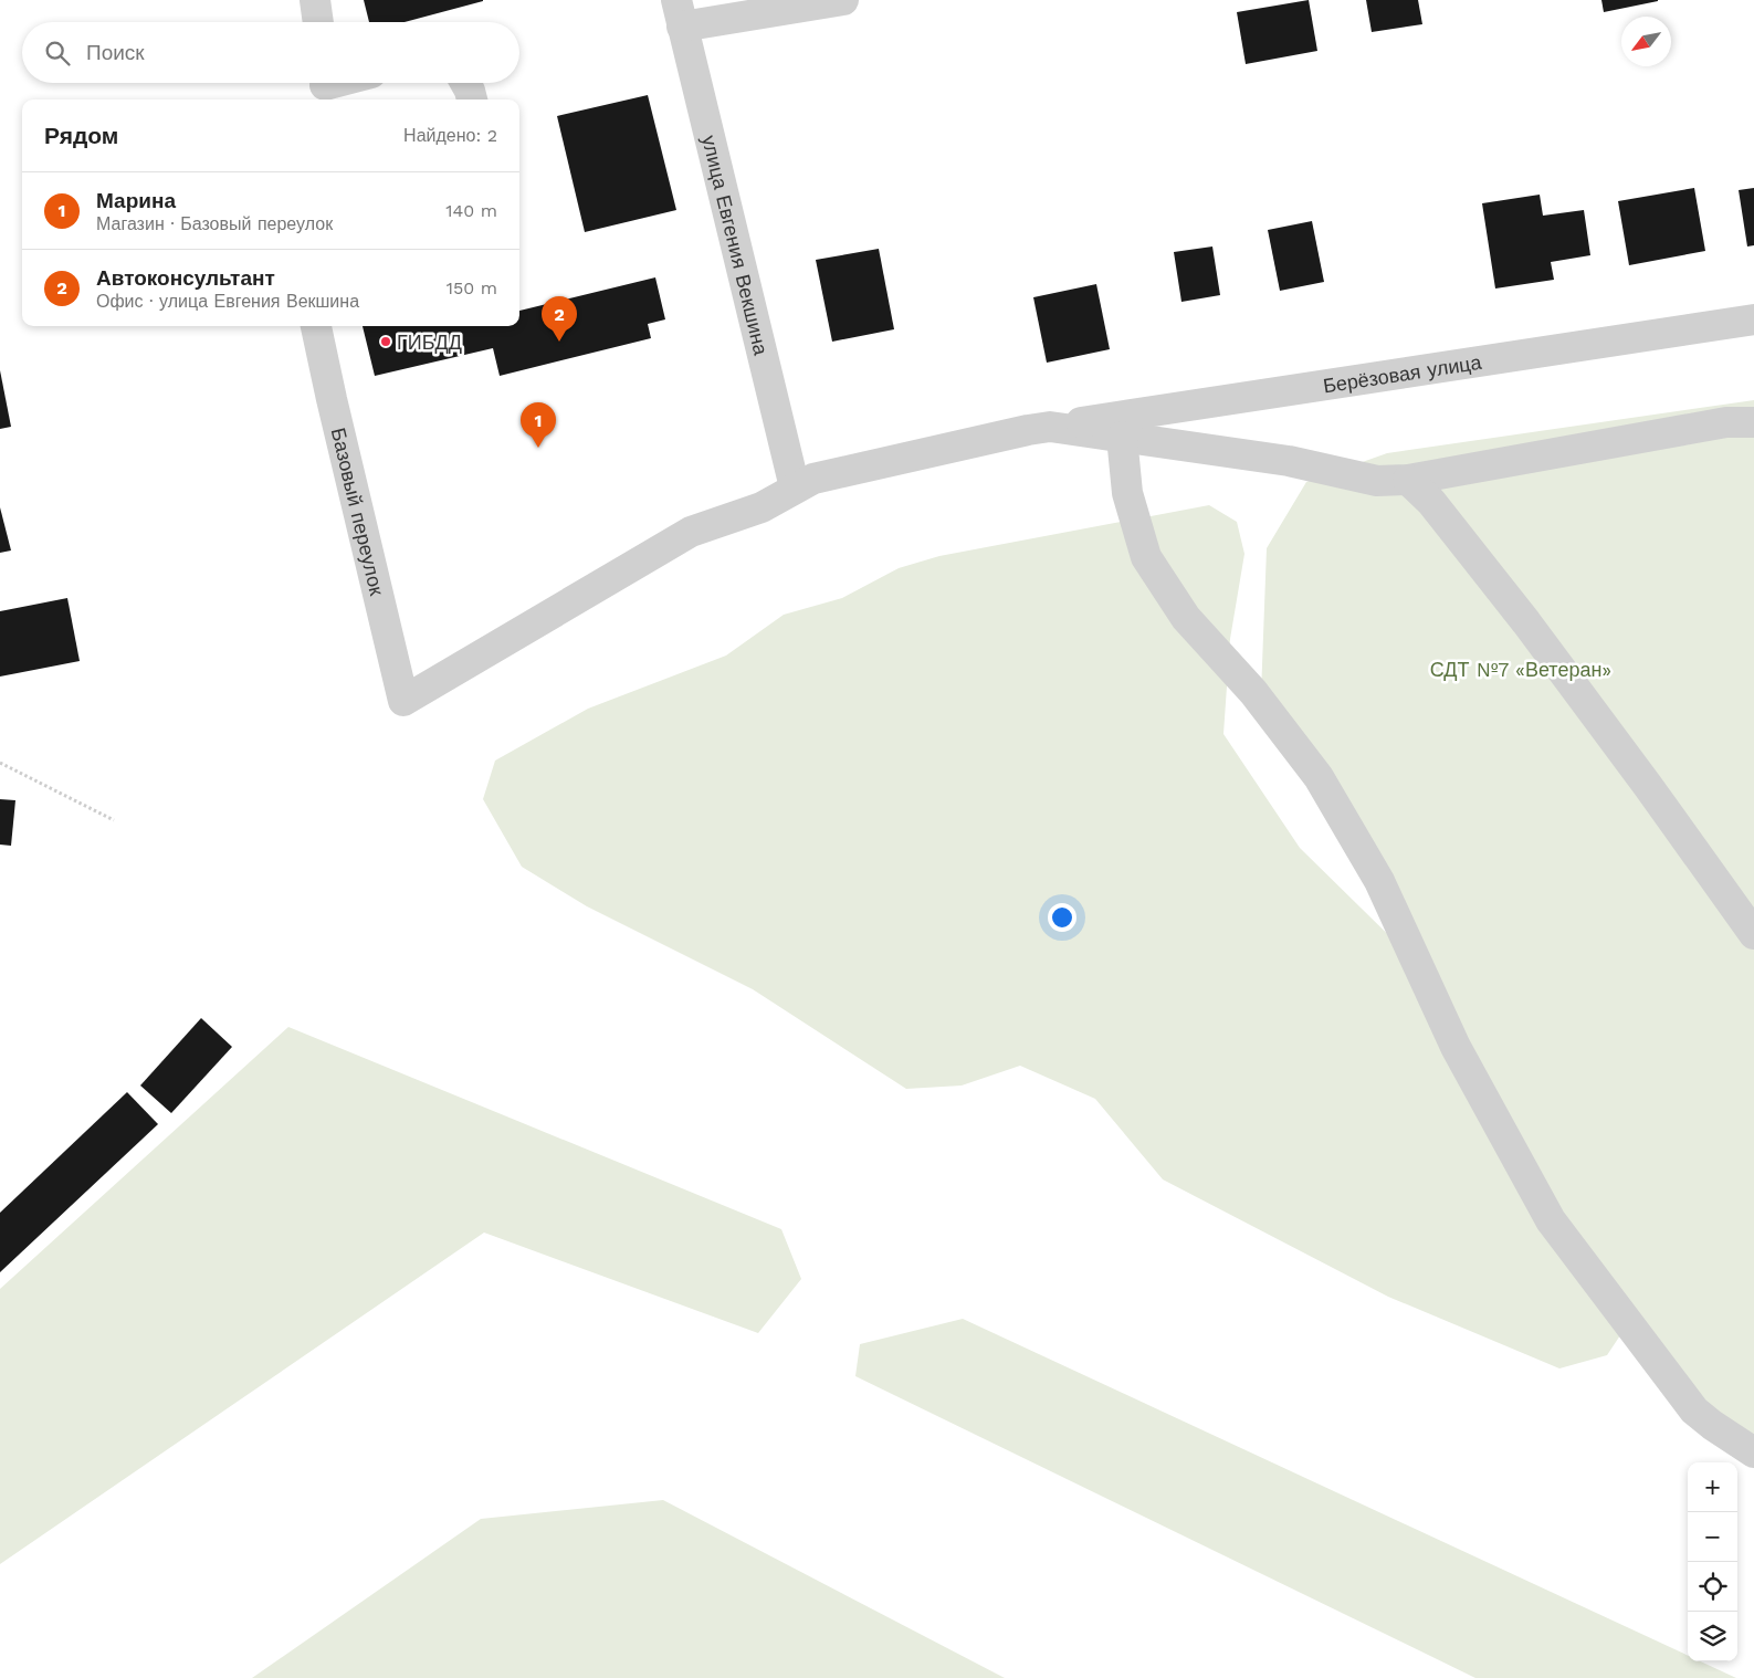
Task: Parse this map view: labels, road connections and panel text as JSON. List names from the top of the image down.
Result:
{
  "streets": {
    "street": ["улица Евгения Векшина", "Берёзовая улица", "Базовый переулок"]
  },
  "crossings": [
    ["улица Евгения Векшина", "Берёзовая улица"],
    ["Берёзовая улица", "Базовый переулок"]
  ],
  "parks": ["СДТ №7 «Ветеран»"],
  "places": ["ГИБДД"],
  "north": "bottom left",
  "page": {
    "search": "Поиск",
    "heading": ["Рядом", "Найдено: 2"],
    "list": [
      {
        "mark": "1",
        "name": "Марина",
        "note": "Магазин · Базовый переулок",
        "value": "140 m"
      },
      {
        "mark": "2",
        "name": "Автоконсультант",
        "note": "Офис · улица Евгения Векшина",
        "value": "150 m"
      }
    ],
    "pins": ["2", "1"],
    "map_buttons": ["+", "−"]
  }
}
